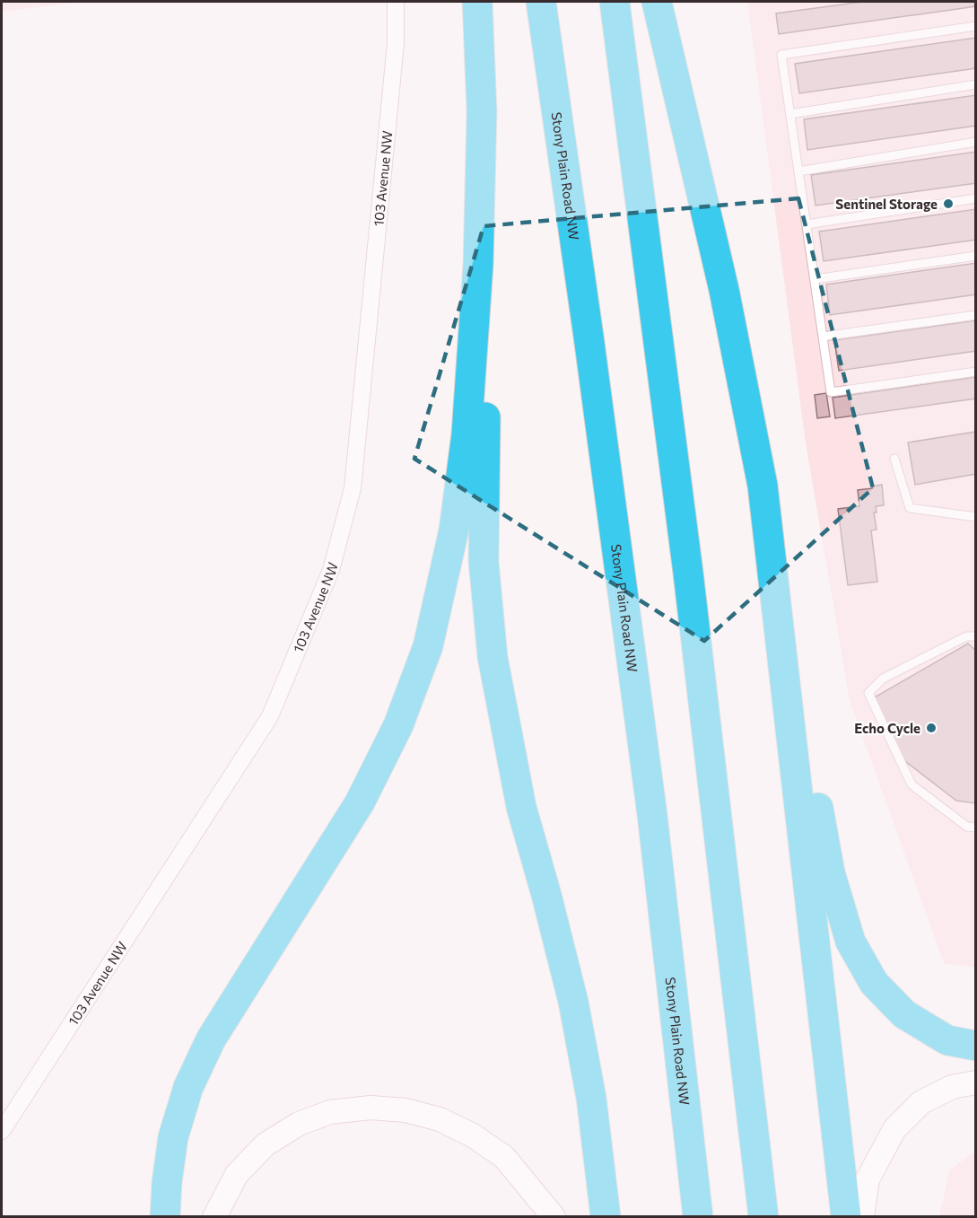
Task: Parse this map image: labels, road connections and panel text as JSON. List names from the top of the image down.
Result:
{
  "streets": {
    "highway": ["Stony Plain Road NW"],
    "street": ["103 Avenue NW"]
  },
  "places": ["Sentinel Storage", "Echo Cycle"]
}
